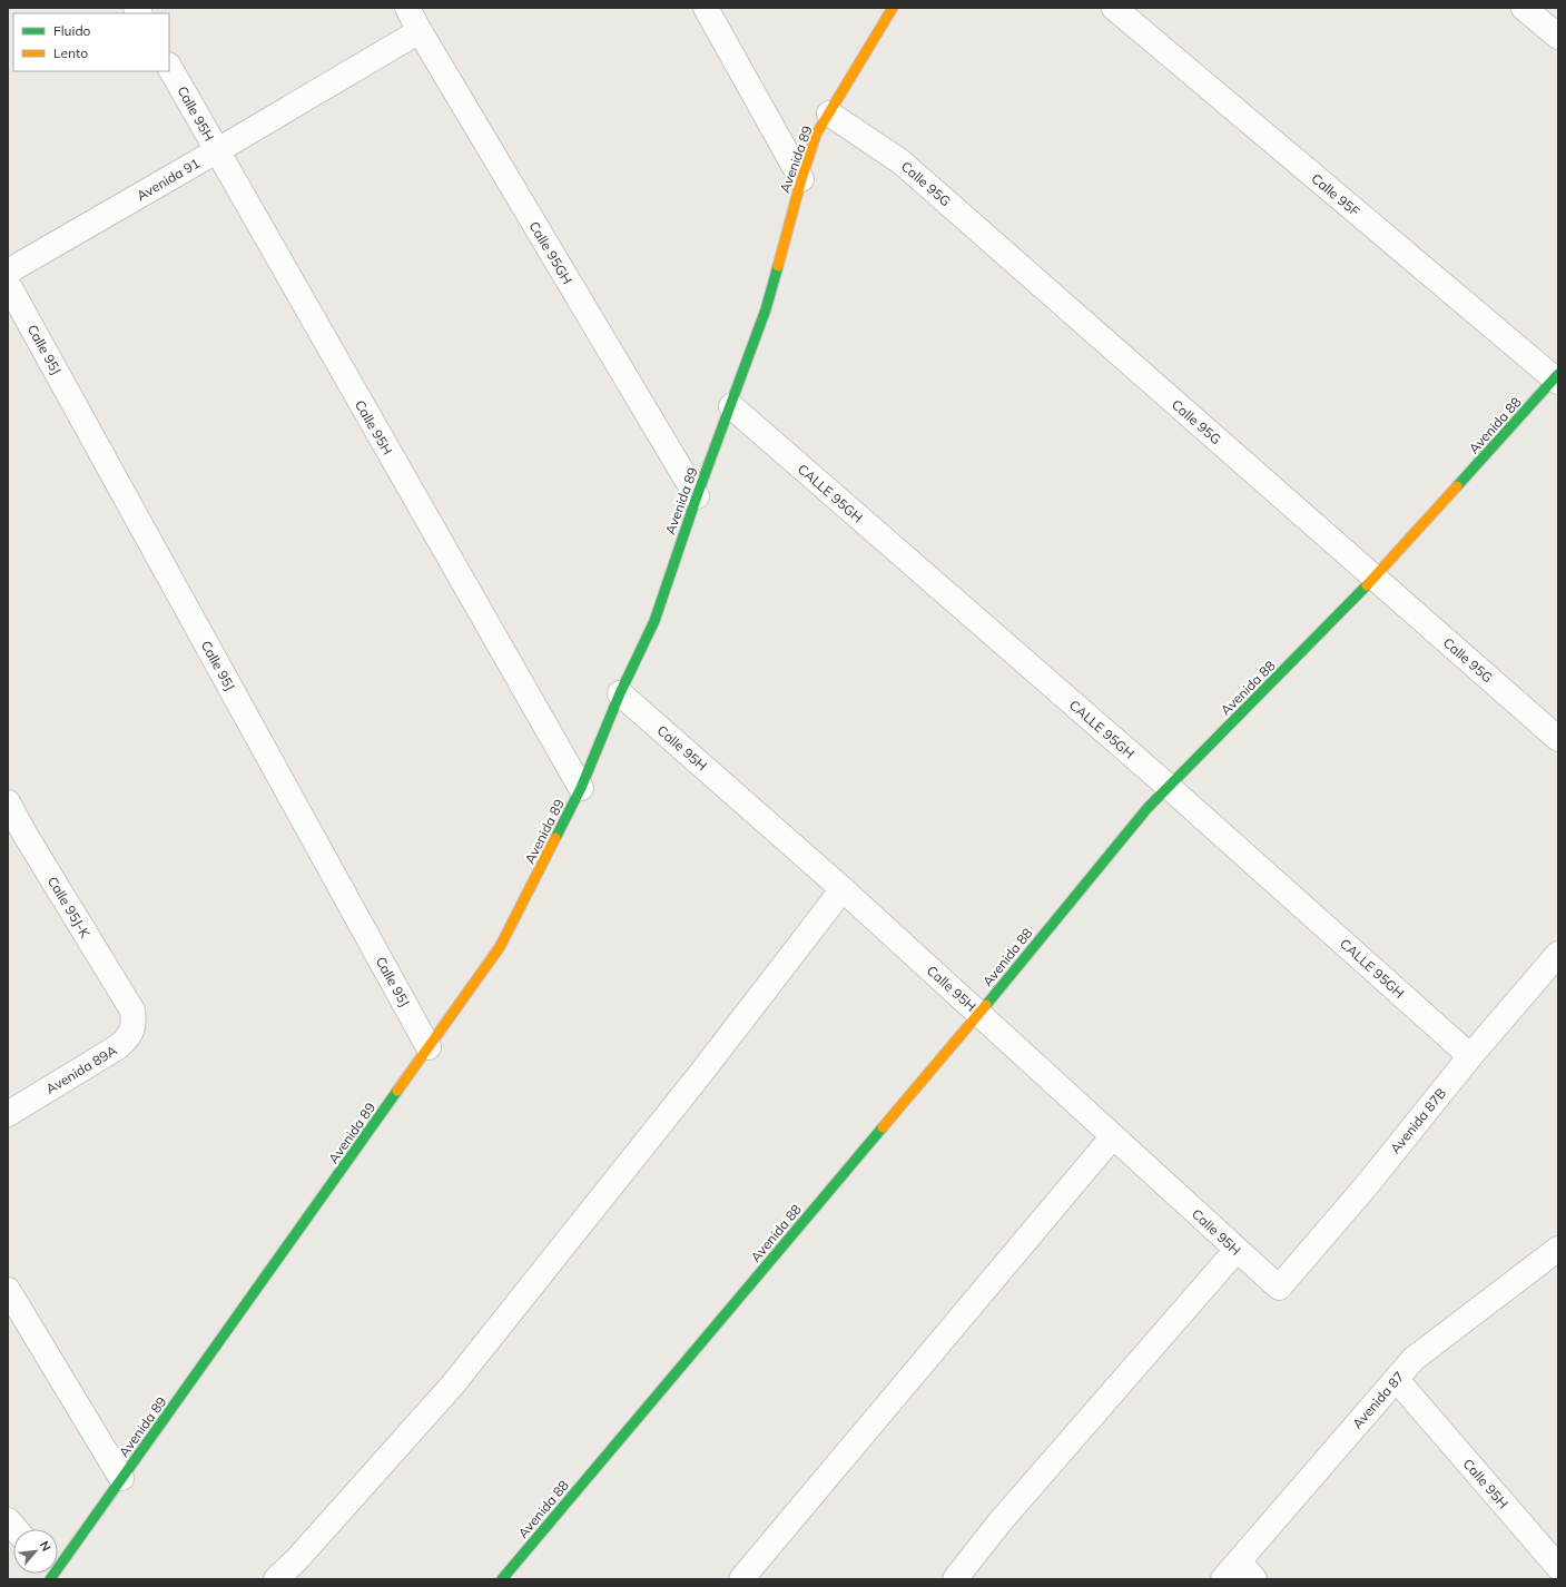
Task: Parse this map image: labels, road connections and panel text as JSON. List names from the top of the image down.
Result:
{
  "streets": {
    "street": [
      "Calle 95H",
      "Avenida 89",
      "Avenida 91",
      "Calle 95G",
      "Calle 95F",
      "Calle 95GH",
      "Calle 95J",
      "Avenida 88",
      "CALLE 95GH",
      "Calle 95J-K",
      "Avenida 89A",
      "Avenida 87B",
      "Avenida 87"
    ]
  },
  "crossings": [
    ["Calle 95H", "Avenida 89"],
    ["Calle 95H", "Avenida 91"],
    ["Calle 95H", "Avenida 88"],
    ["Calle 95H", "Avenida 87B"],
    ["Calle 95H", "Avenida 87"],
    ["Avenida 89", "Calle 95G"],
    ["Avenida 89", "Calle 95GH"],
    ["Avenida 89", "Calle 95J"],
    ["Avenida 89", "CALLE 95GH"],
    ["Avenida 91", "Calle 95GH"],
    ["Calle 95G", "Avenida 88"],
    ["Calle 95F", "Avenida 88"],
    ["Avenida 88", "CALLE 95GH"],
    ["CALLE 95GH", "Avenida 87B"],
    ["Calle 95J-K", "Avenida 89A"]
  ],
  "legend": ["Fluido", "Lento"],
  "north": "top right"
}
